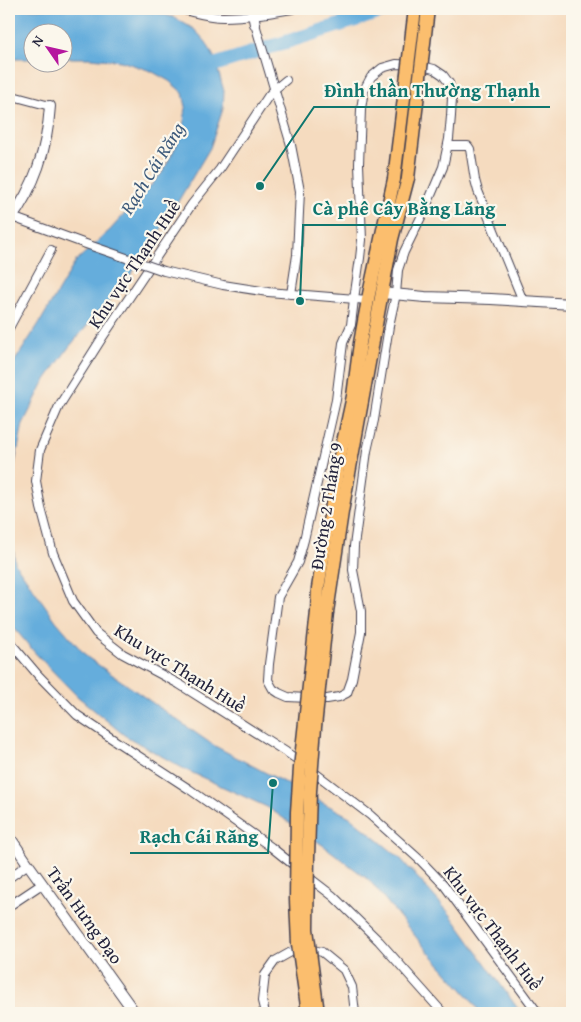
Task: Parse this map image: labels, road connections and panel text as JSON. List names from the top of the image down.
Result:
{
  "streets": {
    "highway": ["Đường 2 Tháng 9"],
    "street": ["Khu vực Thạnh Huề", "Trần Hưng Đạo"]
  },
  "water": ["Rạch Cái Răng"],
  "places": ["Đình thần Thường Thạnh", "Cà phê Cây Bằng Lăng", "Rạch Cái Răng"],
  "north": "top left"
}
